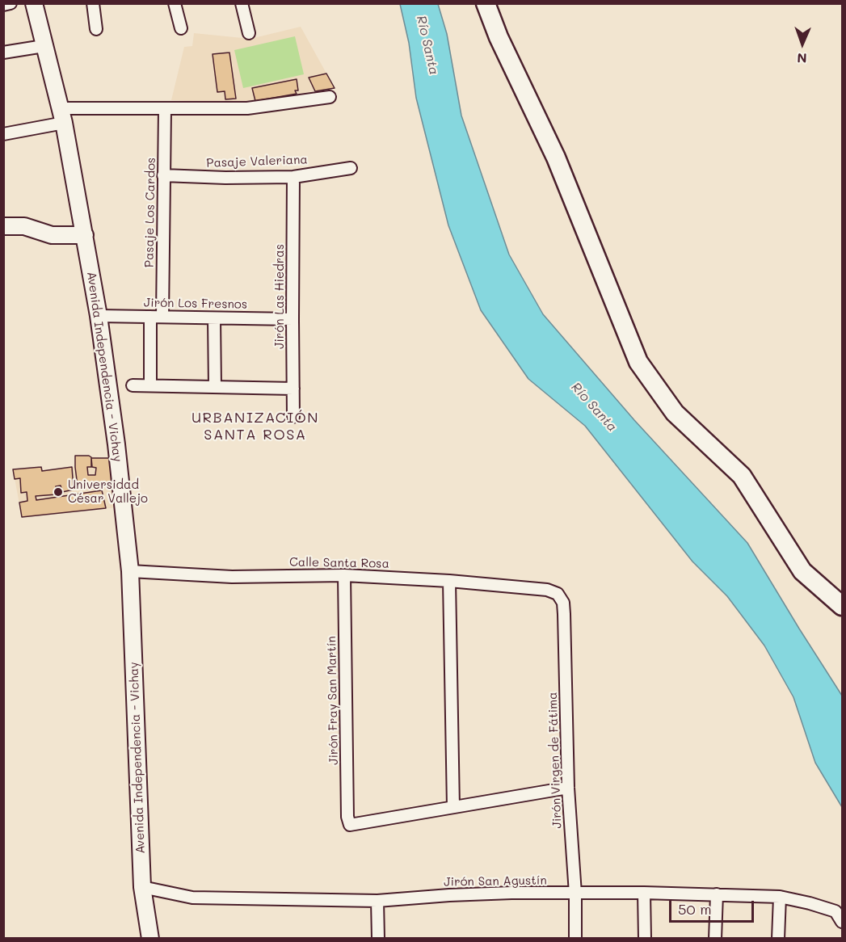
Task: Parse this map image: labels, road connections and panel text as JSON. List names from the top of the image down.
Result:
{
  "streets": {
    "main road": ["Avenida Independencia - Vichay"],
    "street": [
      "Pasaje Valeriana",
      "Pasaje Los Cardos",
      "Jirón Las Hiedras",
      "Jirón Los Fresnos",
      "Calle Santa Rosa",
      "Jirón Fray San Martín",
      "Jirón Virgen de Fátima",
      "Jirón San Agustín"
    ]
  },
  "crossings": [
    ["Pasaje Valeriana", "Pasaje Los Cardos"],
    ["Pasaje Valeriana", "Jirón Las Hiedras"],
    ["Pasaje Los Cardos", "Jirón Los Fresnos"],
    ["Jirón Las Hiedras", "Jirón Los Fresnos"],
    ["Jirón Los Fresnos", "Avenida Independencia - Vichay"],
    ["Avenida Independencia - Vichay", "Calle Santa Rosa"],
    ["Avenida Independencia - Vichay", "Jirón San Agustín"],
    ["Calle Santa Rosa", "Jirón Fray San Martín"],
    ["Calle Santa Rosa", "Jirón Virgen de Fátima"],
    ["Jirón Virgen de Fátima", "Jirón San Agustín"]
  ],
  "districts": ["URBANIZACIÓN SANTA ROSA"],
  "water": ["Río Santa"],
  "places": ["Universidad César Vallejo"],
  "scale_bar": "50 m",
  "north": "bottom"
}
